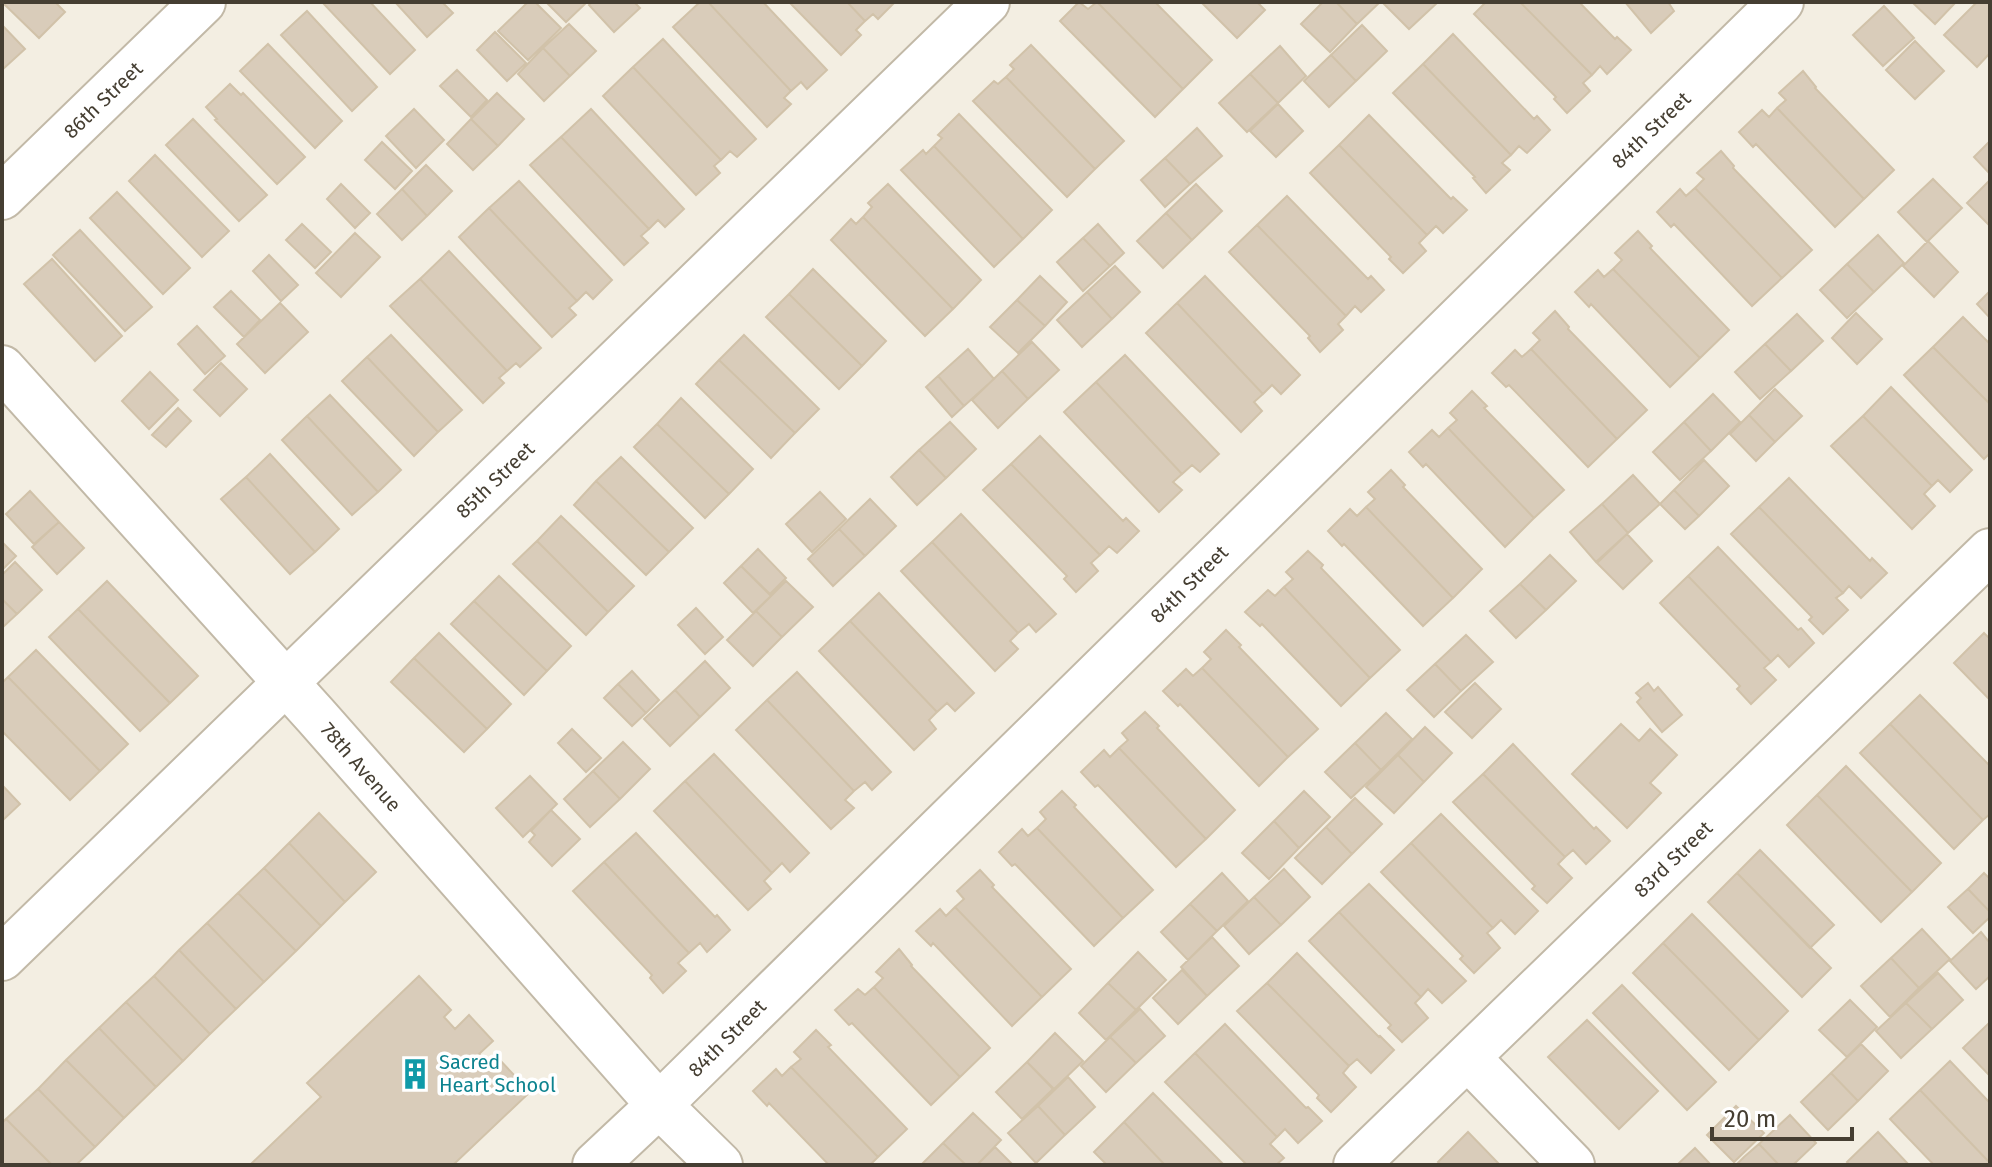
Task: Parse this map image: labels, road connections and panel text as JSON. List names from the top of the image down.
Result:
{
  "streets": {
    "street": [
      "86th Street",
      "84th Street",
      "85th Street",
      "78th Avenue",
      "83rd Street"
    ]
  },
  "crossings": [
    ["84th Street", "78th Avenue"],
    ["85th Street", "78th Avenue"]
  ],
  "places": {
    "building": ["Sacred Heart School"]
  },
  "scale_bar": "20 m"
}
